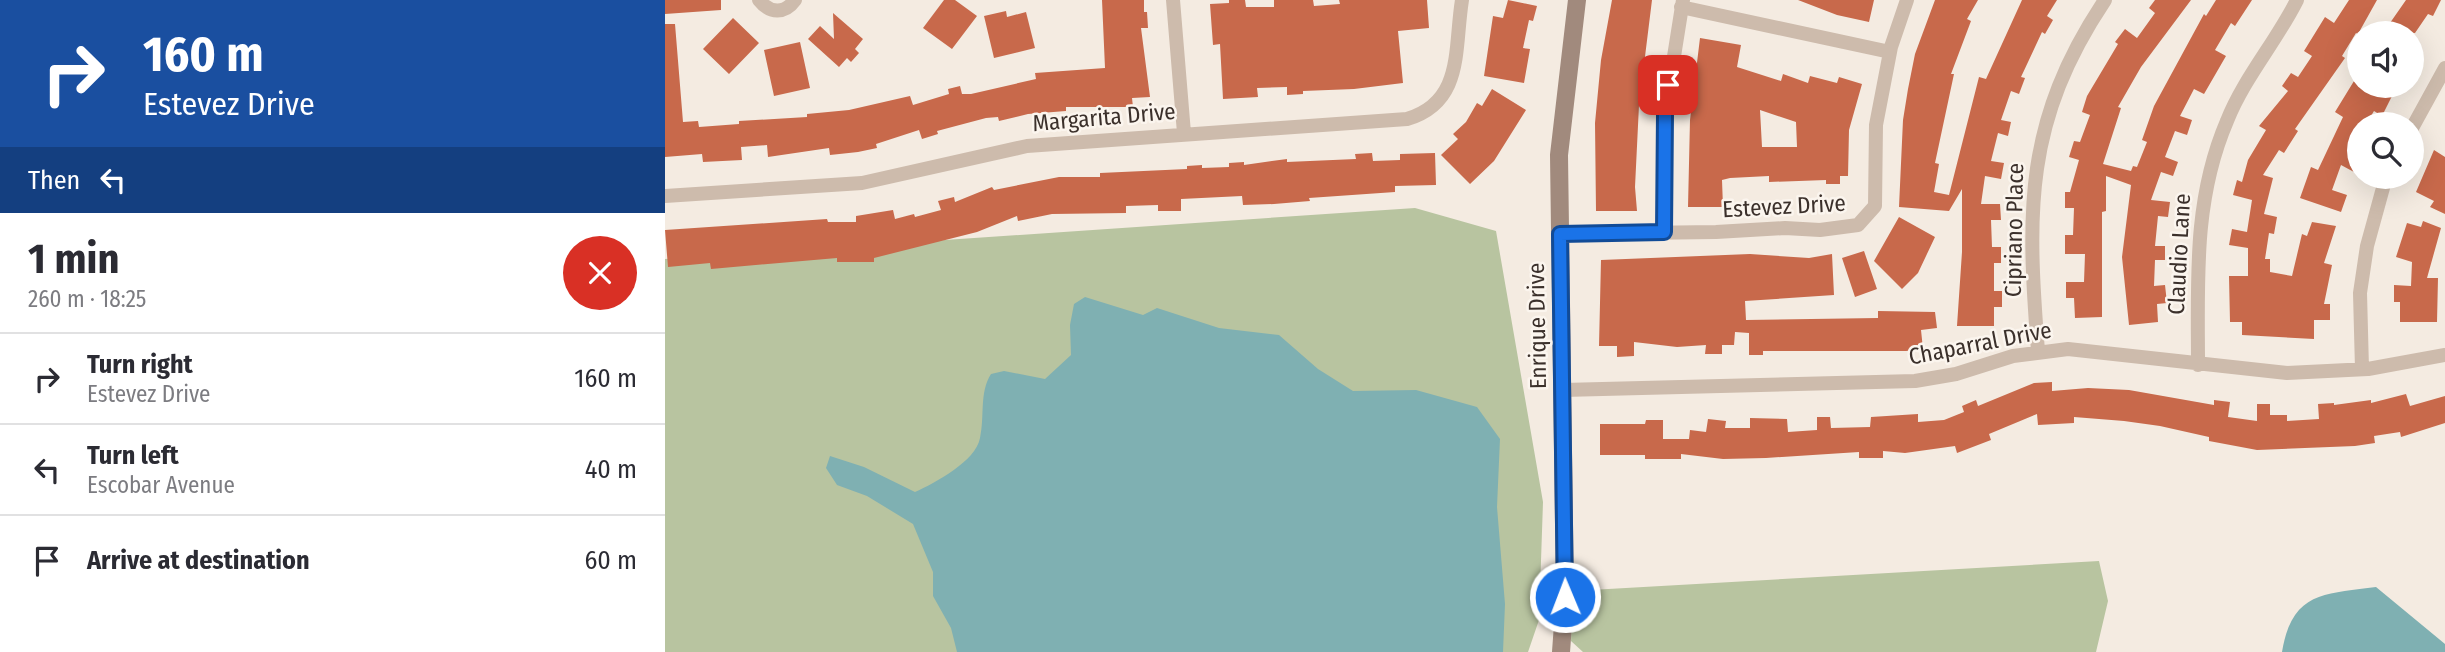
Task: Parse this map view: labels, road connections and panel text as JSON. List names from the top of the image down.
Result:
{
  "streets": {
    "street": [
      "Margarita Drive",
      "Estevez Drive",
      "Cipriano Place",
      "Claudio Lane",
      "Enrique Drive",
      "Chaparral Drive"
    ]
  },
  "crossings": [
    ["Estevez Drive", "Enrique Drive"],
    ["Cipriano Place", "Chaparral Drive"],
    ["Claudio Lane", "Chaparral Drive"],
    ["Enrique Drive", "Chaparral Drive"]
  ],
  "page": {
    "turn": ["160 m", "Estevez Drive"],
    "then": "Then",
    "heading": ["1 min", "260 m · 18:25"],
    "list": [
      {
        "name": "Turn right",
        "note": "Estevez Drive",
        "value": "160 m"
      },
      {
        "name": "Turn left",
        "note": "Escobar Avenue",
        "value": "40 m"
      },
      {
        "name": "Arrive at destination",
        "value": "60 m"
      }
    ]
  }
}
